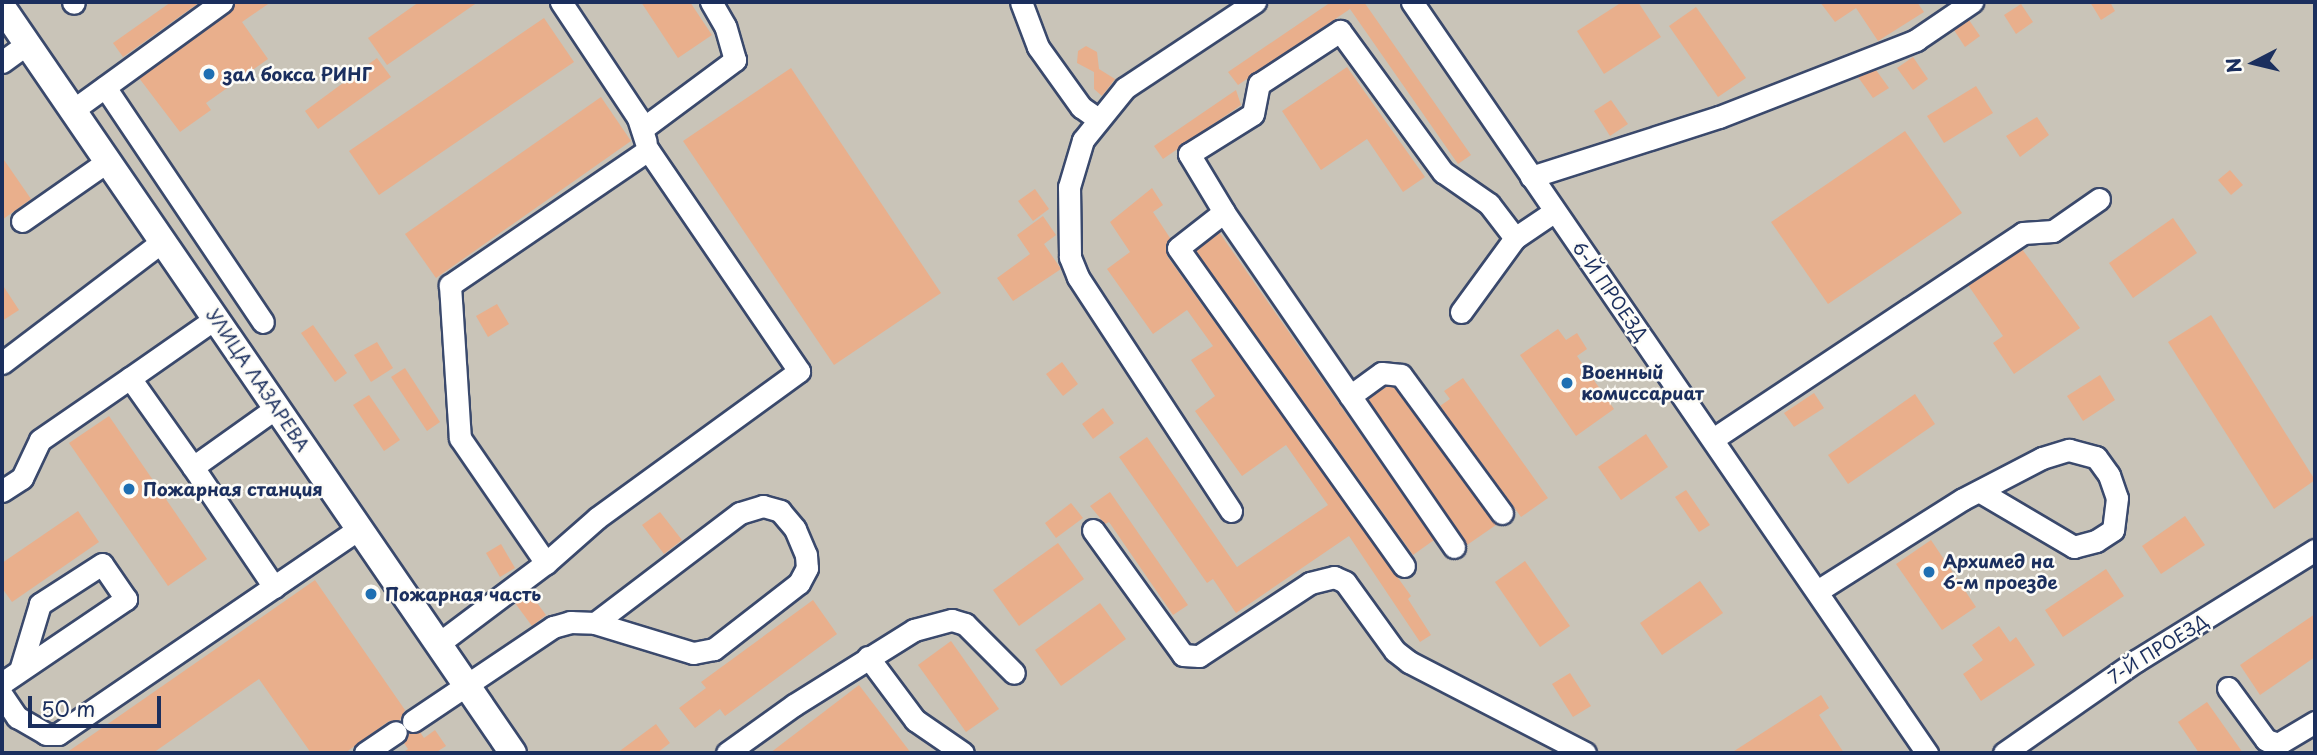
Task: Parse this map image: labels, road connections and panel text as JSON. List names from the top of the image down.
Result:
{
  "streets": {
    "main road": ["УЛИЦА ЛАЗАРЕВА"],
    "street": ["6-Й ПРОЕЗД", "7-Й ПРОЕЗД"]
  },
  "places": [
    "зал бокса РИНГ",
    "Военный комиссариат",
    "Пожарная станция",
    "Архимед на 6-м проезде",
    "Пожарная часть"
  ],
  "scale_bar": "50 m",
  "north": "left"
}
